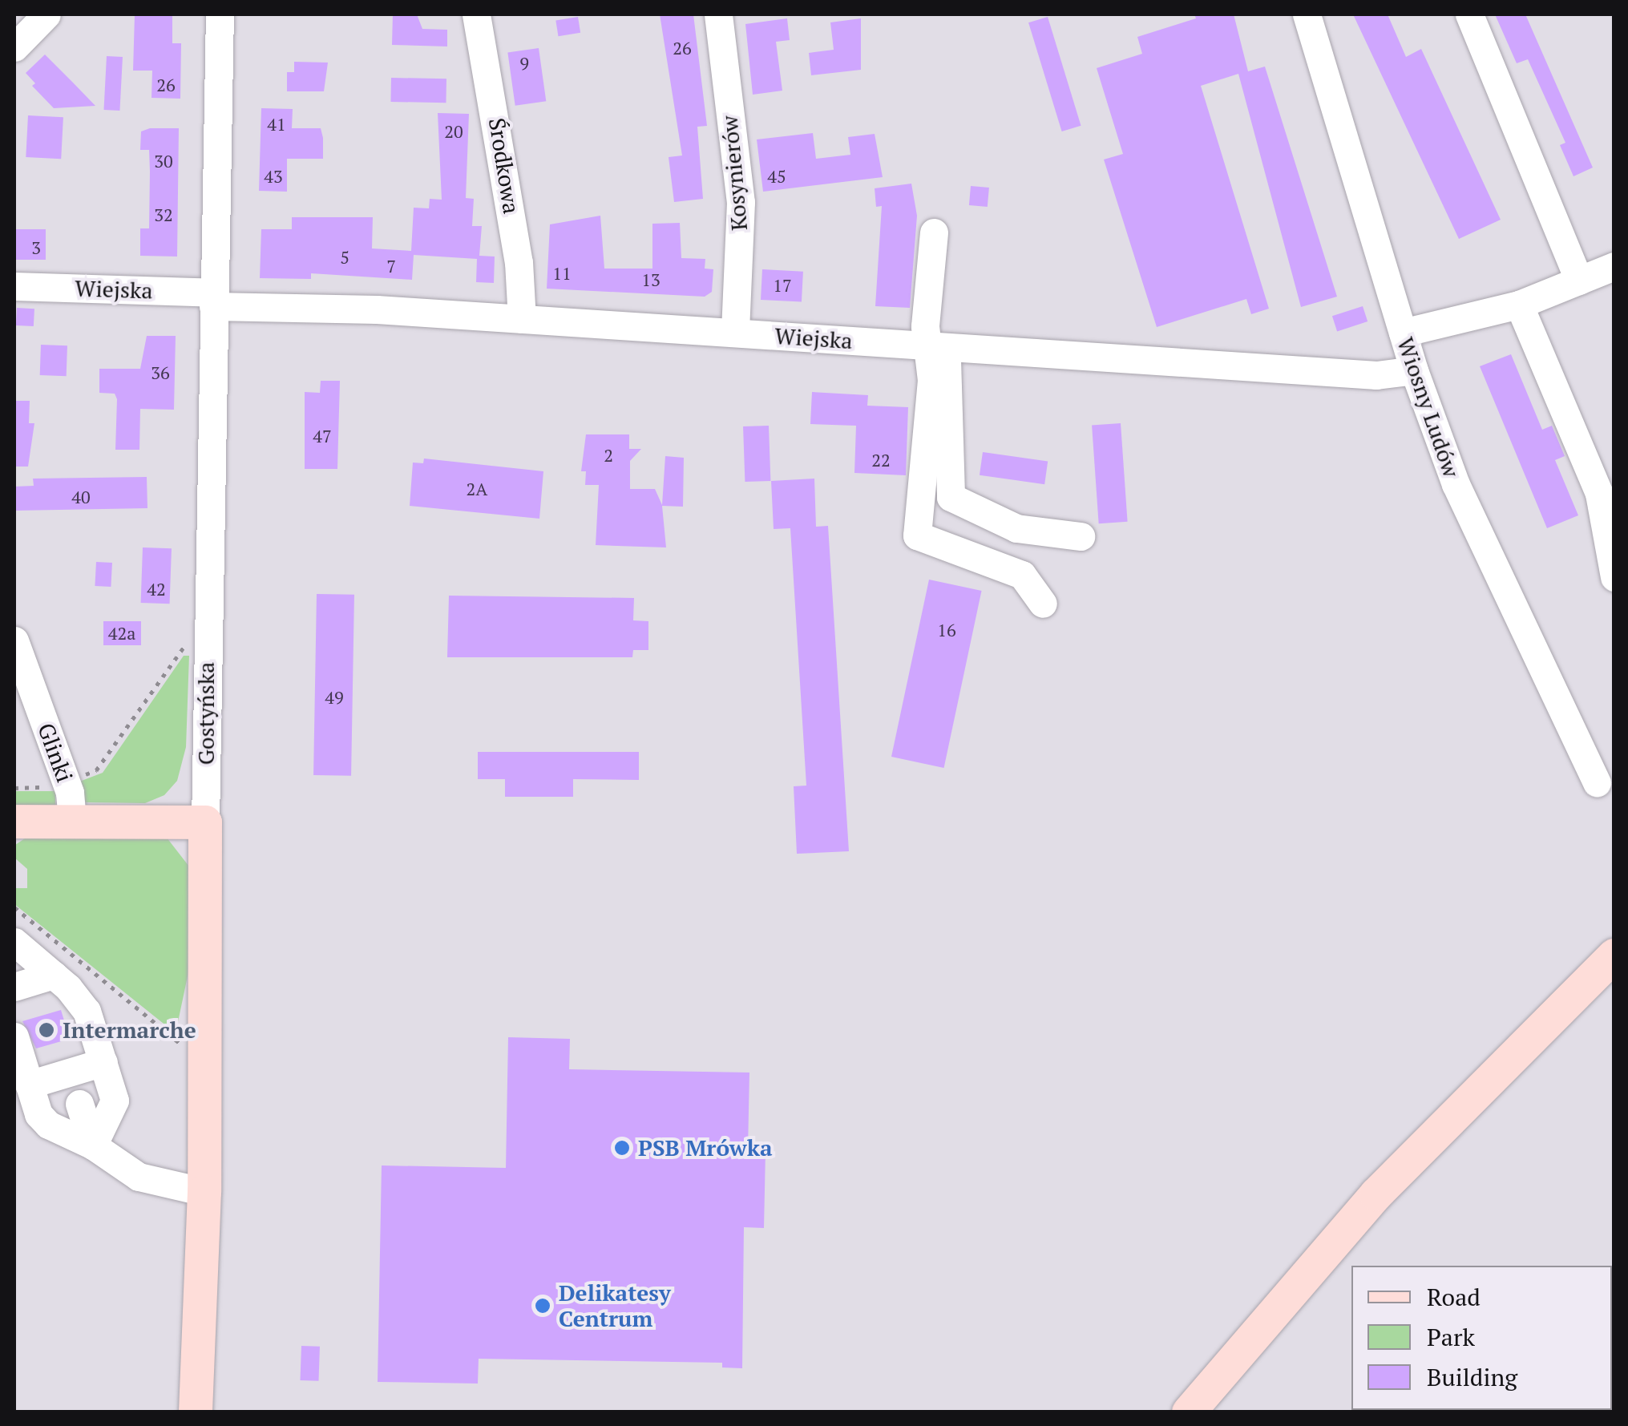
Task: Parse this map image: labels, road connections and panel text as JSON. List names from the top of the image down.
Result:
{
  "streets": {
    "main road": ["Gostyńska"],
    "street": [
      "Środkowa",
      "Kosynierów",
      "Wiejska",
      "Wiosny Ludów",
      "Glinki"
    ]
  },
  "crossings": [
    ["Środkowa", "Wiejska"],
    ["Kosynierów", "Wiejska"],
    ["Wiejska", "Wiosny Ludów"],
    ["Wiejska", "Gostyńska"]
  ],
  "places": ["Intermarche", "PSB Mrówka", "Delikatesy Centrum"],
  "house_numbers": [
    "26",
    "9",
    "26",
    "41",
    "20",
    "30",
    "43",
    "45",
    "32",
    "3",
    "5",
    "7",
    "11",
    "13",
    "17",
    "36",
    "47",
    "2",
    "22",
    "2A",
    "40",
    "42",
    "16",
    "42a",
    "49"
  ],
  "legend": ["Road", "Park", "Building"]
}
